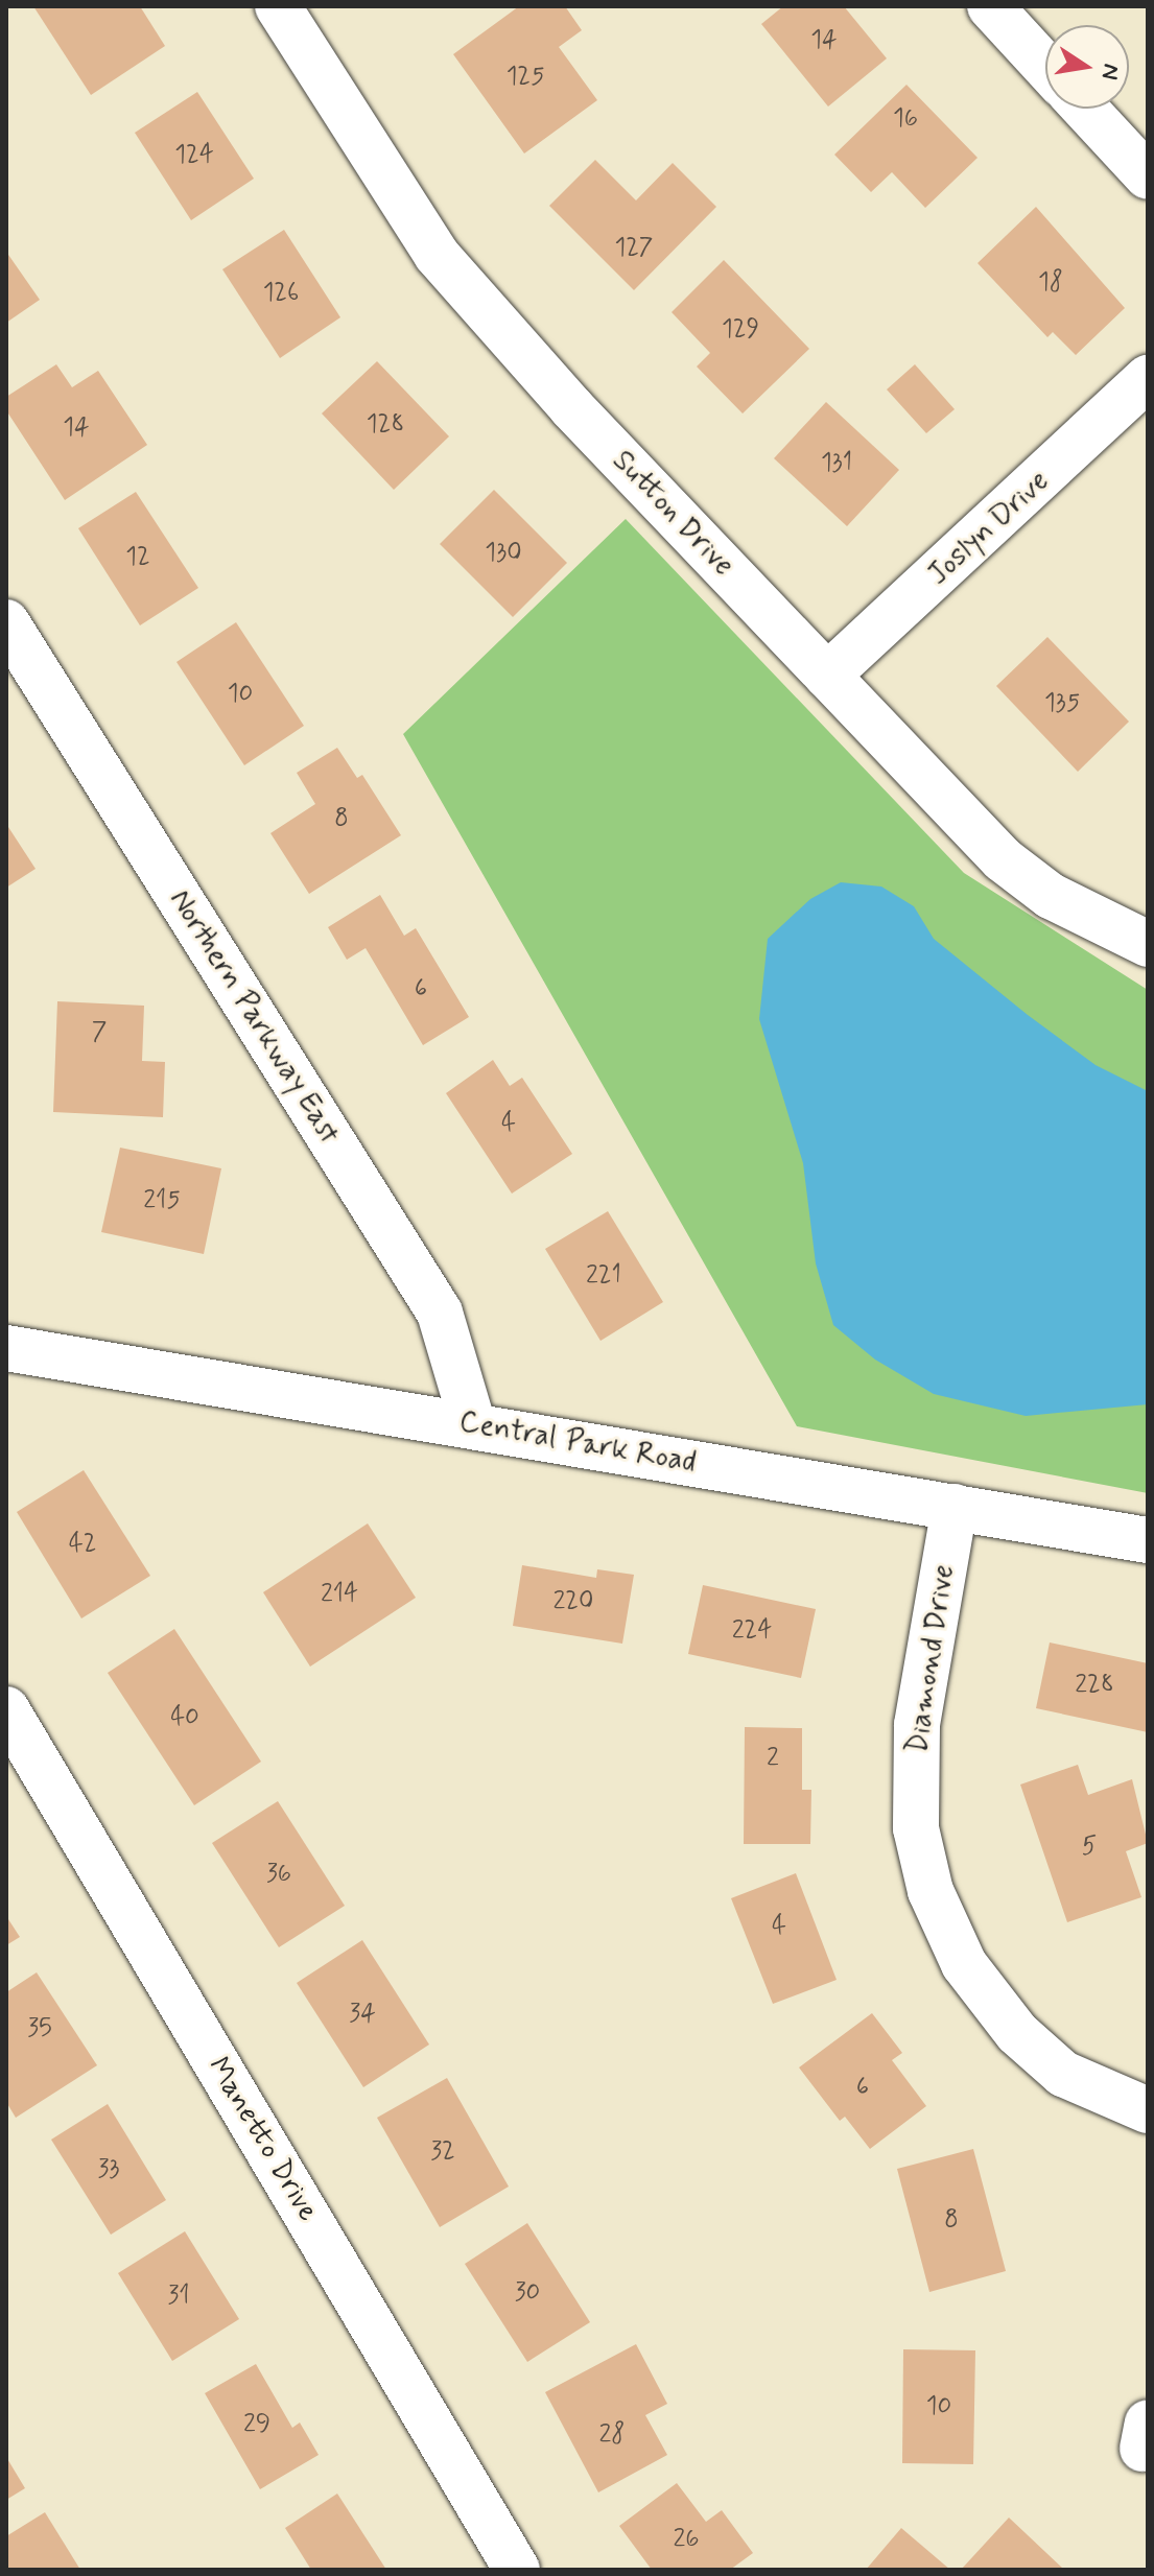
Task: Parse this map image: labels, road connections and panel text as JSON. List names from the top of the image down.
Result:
{
  "streets": {
    "street": [
      "Sutton Drive",
      "Joslyn Drive",
      "Northern Parkway East",
      "Central Park Road",
      "Diamond Drive",
      "Manetto Drive"
    ]
  },
  "crossings": [
    ["Sutton Drive", "Joslyn Drive"],
    ["Northern Parkway East", "Central Park Road"],
    ["Central Park Road", "Diamond Drive"]
  ],
  "house_numbers": [
    "14",
    "125",
    "16",
    "124",
    "127",
    "18",
    "126",
    "129",
    "128",
    "14",
    "131",
    "130",
    "12",
    "10",
    "135",
    "8",
    "6",
    "7",
    "4",
    "215",
    "221",
    "42",
    "214",
    "220",
    "224",
    "228",
    "40",
    "2",
    "5",
    "36",
    "4",
    "34",
    "35",
    "6",
    "32",
    "33",
    "8",
    "30",
    "31",
    "10",
    "29",
    "28",
    "26"
  ],
  "north": "right"
}
